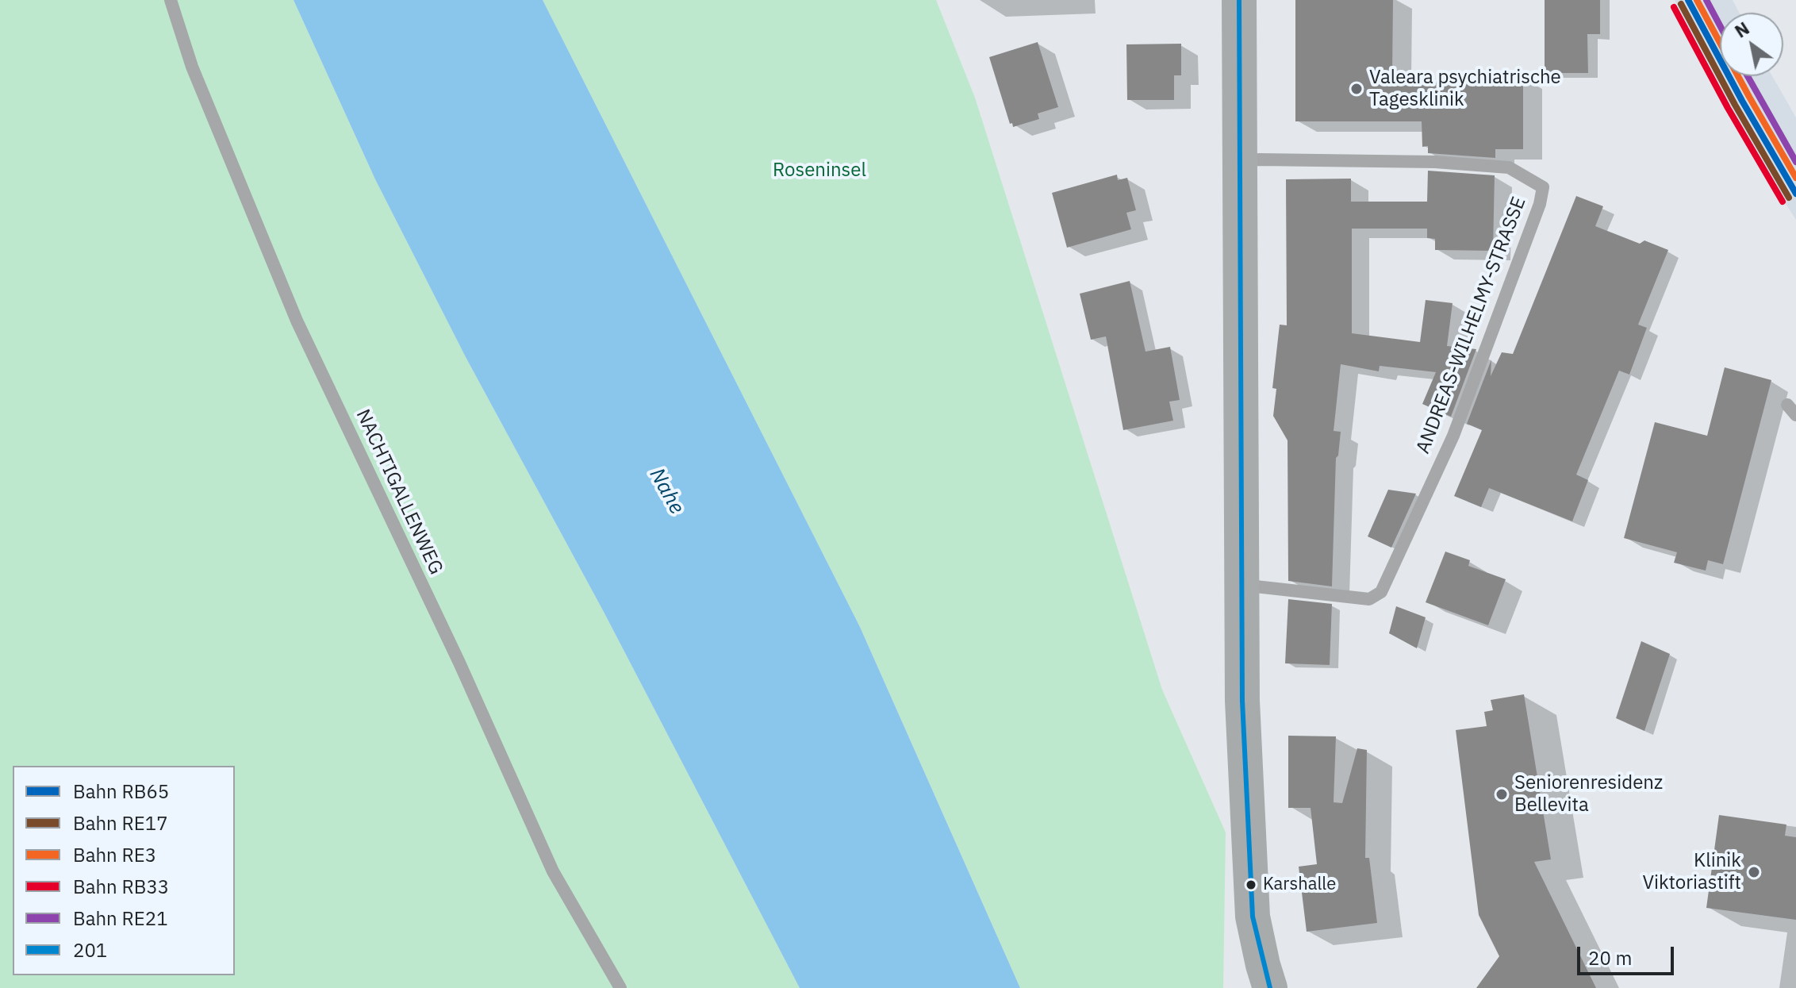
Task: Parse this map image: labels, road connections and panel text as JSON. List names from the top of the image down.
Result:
{
  "streets": {
    "lane": ["ANDREAS-WILHELMY-STRASSE", "NACHTIGALLENWEG"]
  },
  "water": ["Nahe"],
  "parks": ["Roseninsel"],
  "places": [
    "Valeara psychiatrische Tagesklinik",
    "Seniorenresidenz Bellevita",
    "Klinik Viktoriastift",
    "Karshalle"
  ],
  "lines": [
    "rail line RB65",
    "rail line RE3",
    "rail line RE21",
    "transit line 201",
    "rail line RE17",
    "rail line RB33"
  ],
  "legend": [
    "Bahn RB65",
    "Bahn RE17",
    "Bahn RE3",
    "Bahn RB33",
    "Bahn RE21",
    "201"
  ],
  "scale_bar": "20 m",
  "north": "top left"
}
